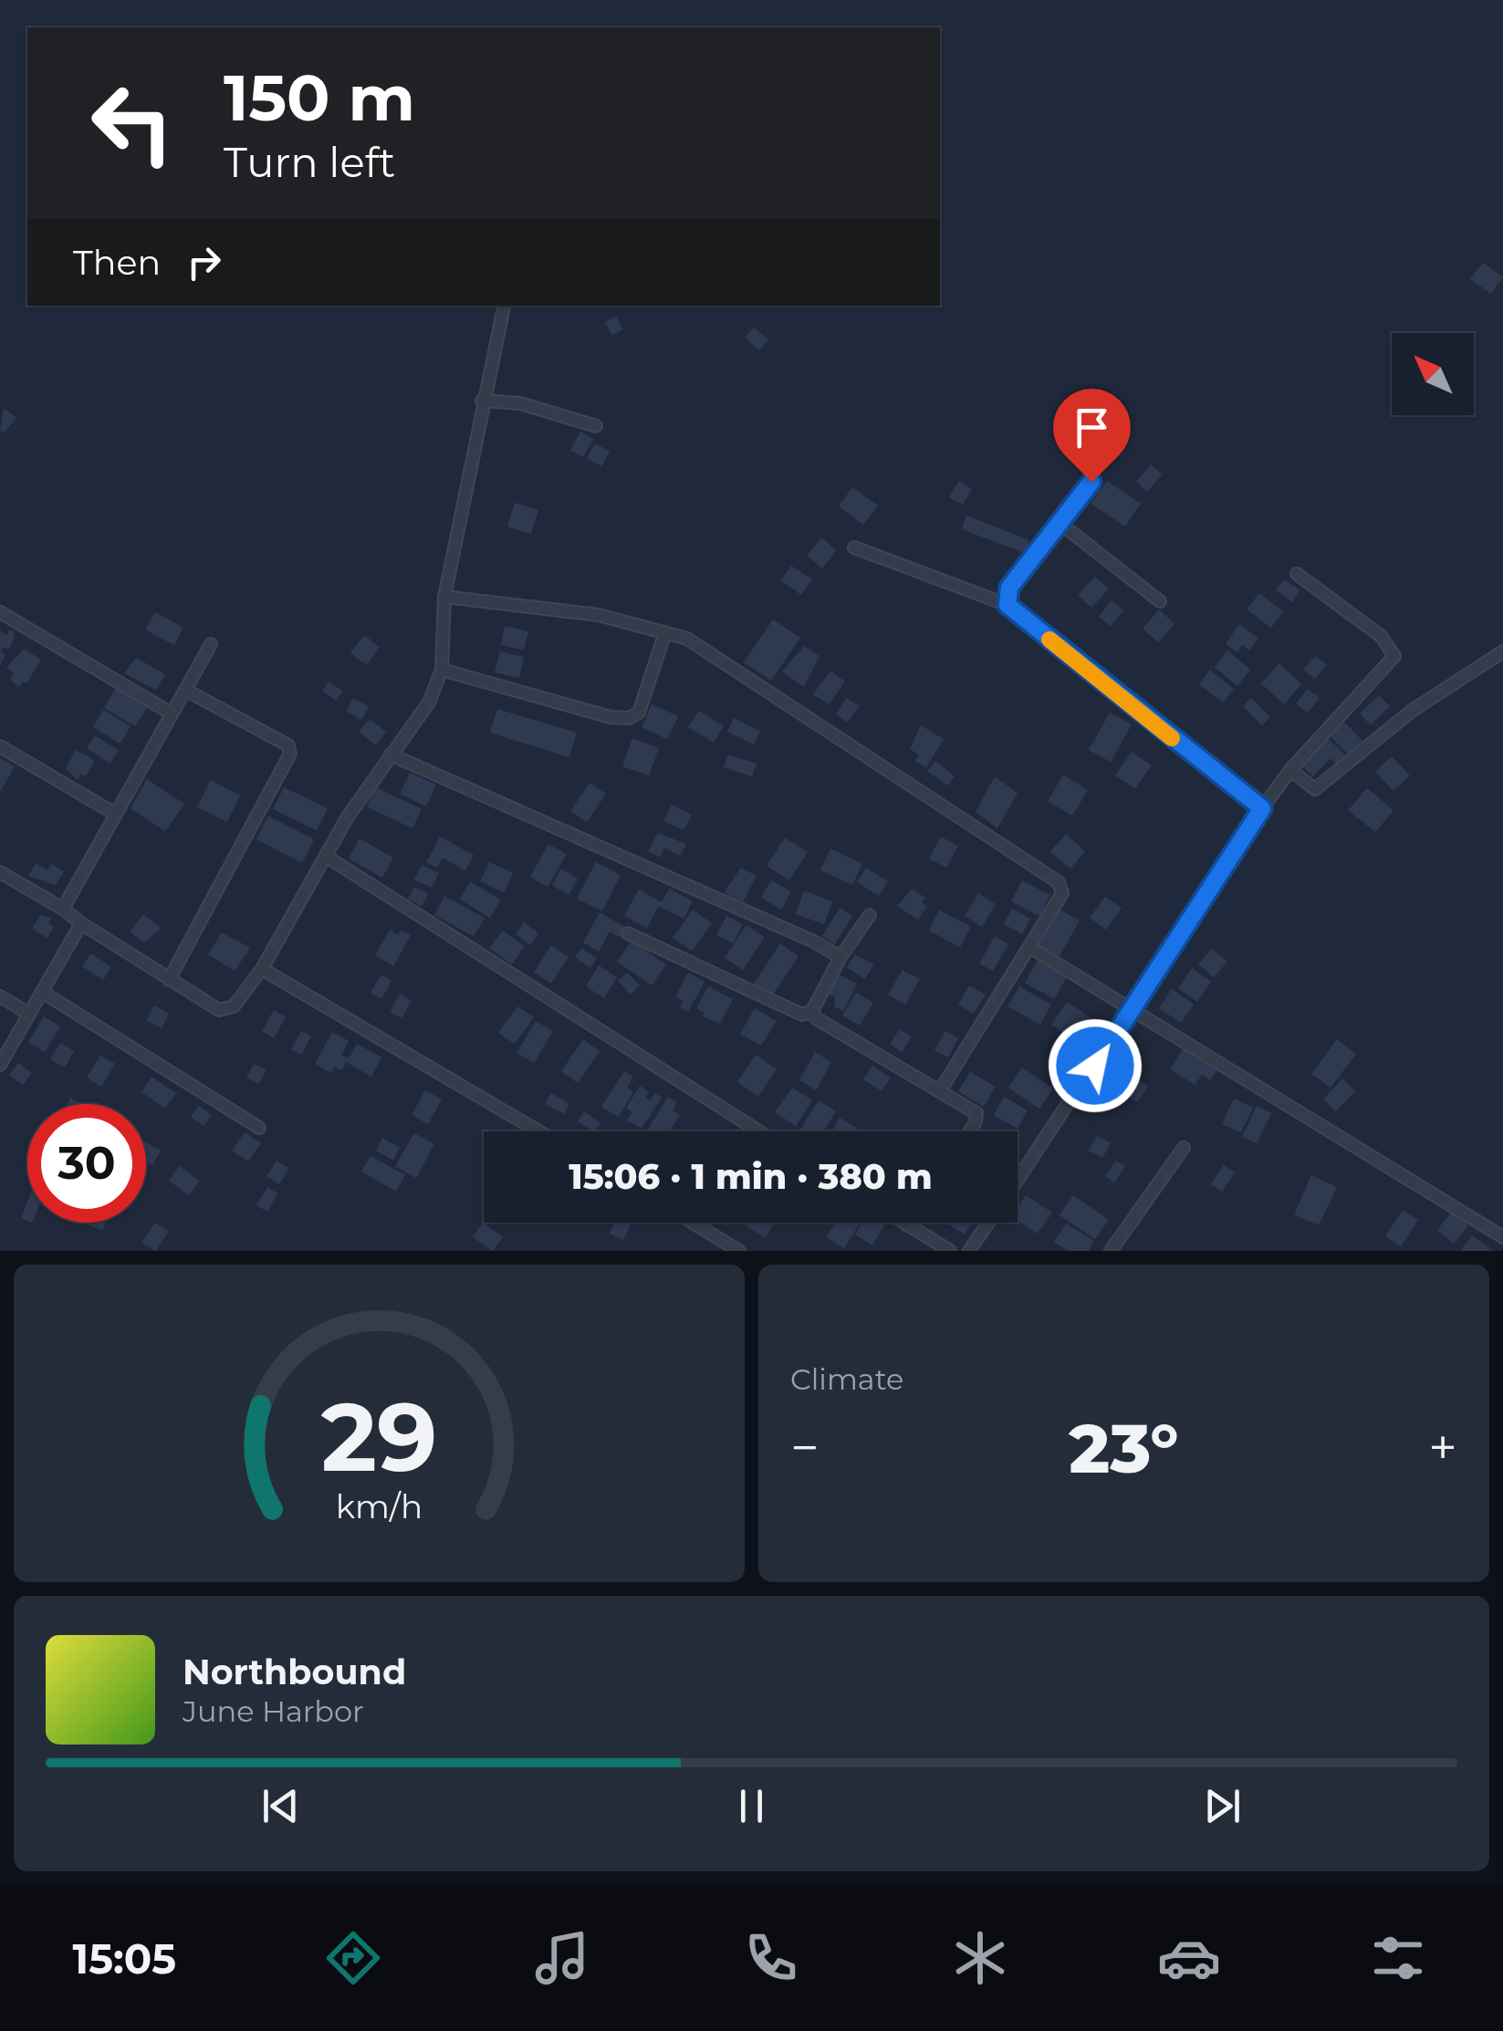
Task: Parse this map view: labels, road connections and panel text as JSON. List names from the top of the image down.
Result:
{
  "north": "top left",
  "page": {
    "turn": ["150 m", "Turn left"],
    "then": "Then",
    "limit": "30",
    "trip": "15:06 · 1 min · 380 m",
    "tile": "Climate",
    "heat": ["−", "23°", "+"],
    "song": ["Northbound", "June Harbor"],
    "tabs": "15:05",
    "gauge": ["29", "km/h"]
  }
}
